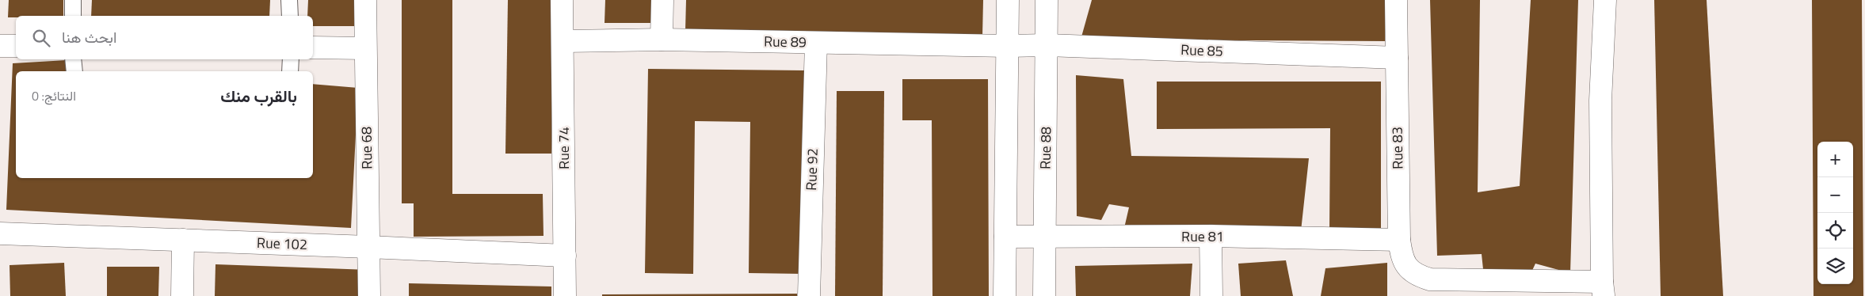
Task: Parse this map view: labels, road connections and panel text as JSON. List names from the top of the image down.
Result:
{
  "streets": {
    "street": [
      "Rue 89",
      "Rue 85",
      "Rue 68",
      "Rue 74",
      "Rue 88",
      "Rue 83",
      "Rue 92",
      "Rue 81",
      "Rue 102"
    ]
  },
  "crossings": [
    ["Rue 89", "Rue 85"],
    ["Rue 89", "Rue 74"],
    ["Rue 89", "Rue 92"],
    ["Rue 85", "Rue 88"],
    ["Rue 85", "Rue 83"],
    ["Rue 68", "Rue 102"],
    ["Rue 74", "Rue 102"],
    ["Rue 88", "Rue 81"],
    ["Rue 83", "Rue 81"]
  ],
  "page": {
    "search": "ابحث هنا",
    "heading": ["بالقرب منك", "النتائج: 0"],
    "map_buttons": ["+", "−"]
  }
}
